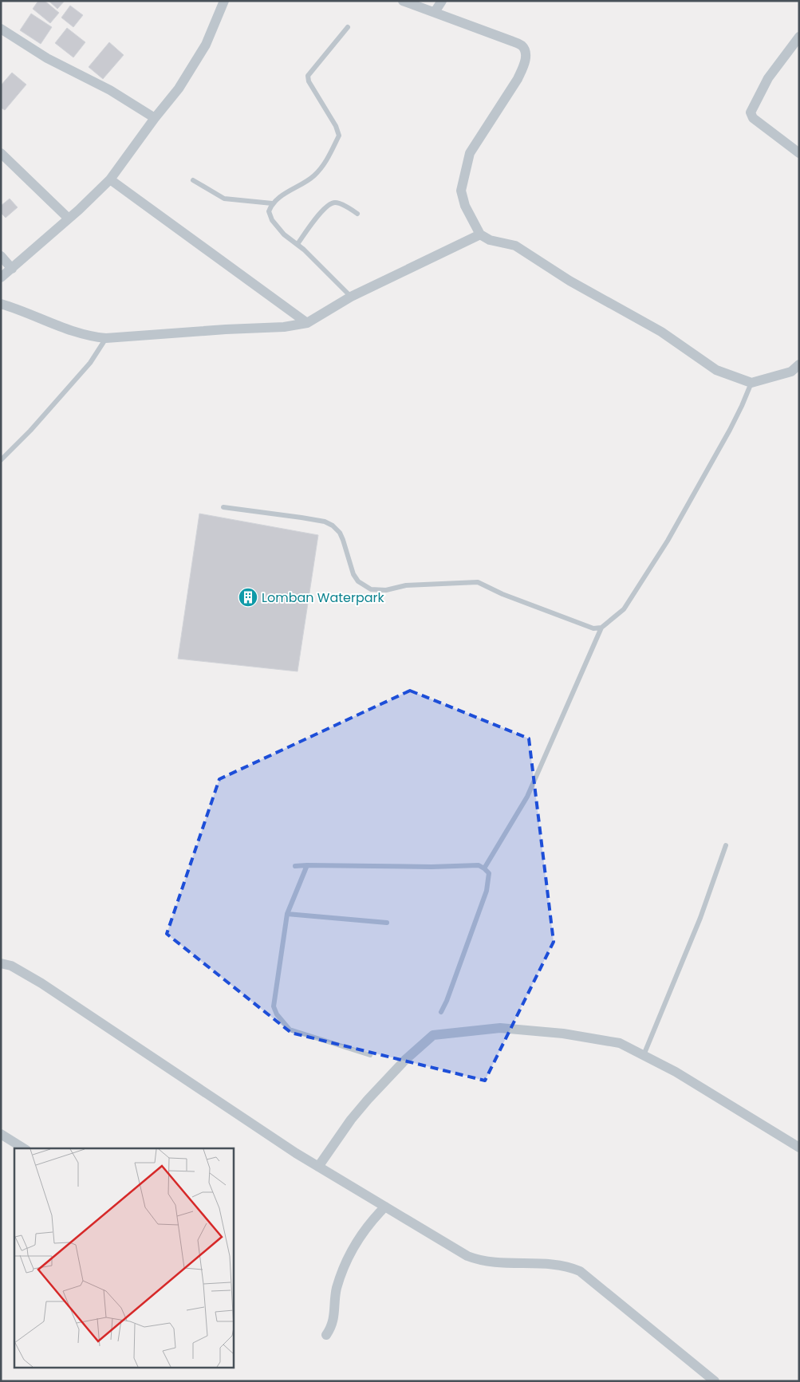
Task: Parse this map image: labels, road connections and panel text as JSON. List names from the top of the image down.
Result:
{
  "places": {
    "building": ["Lomban Waterpark"]
  }
}
